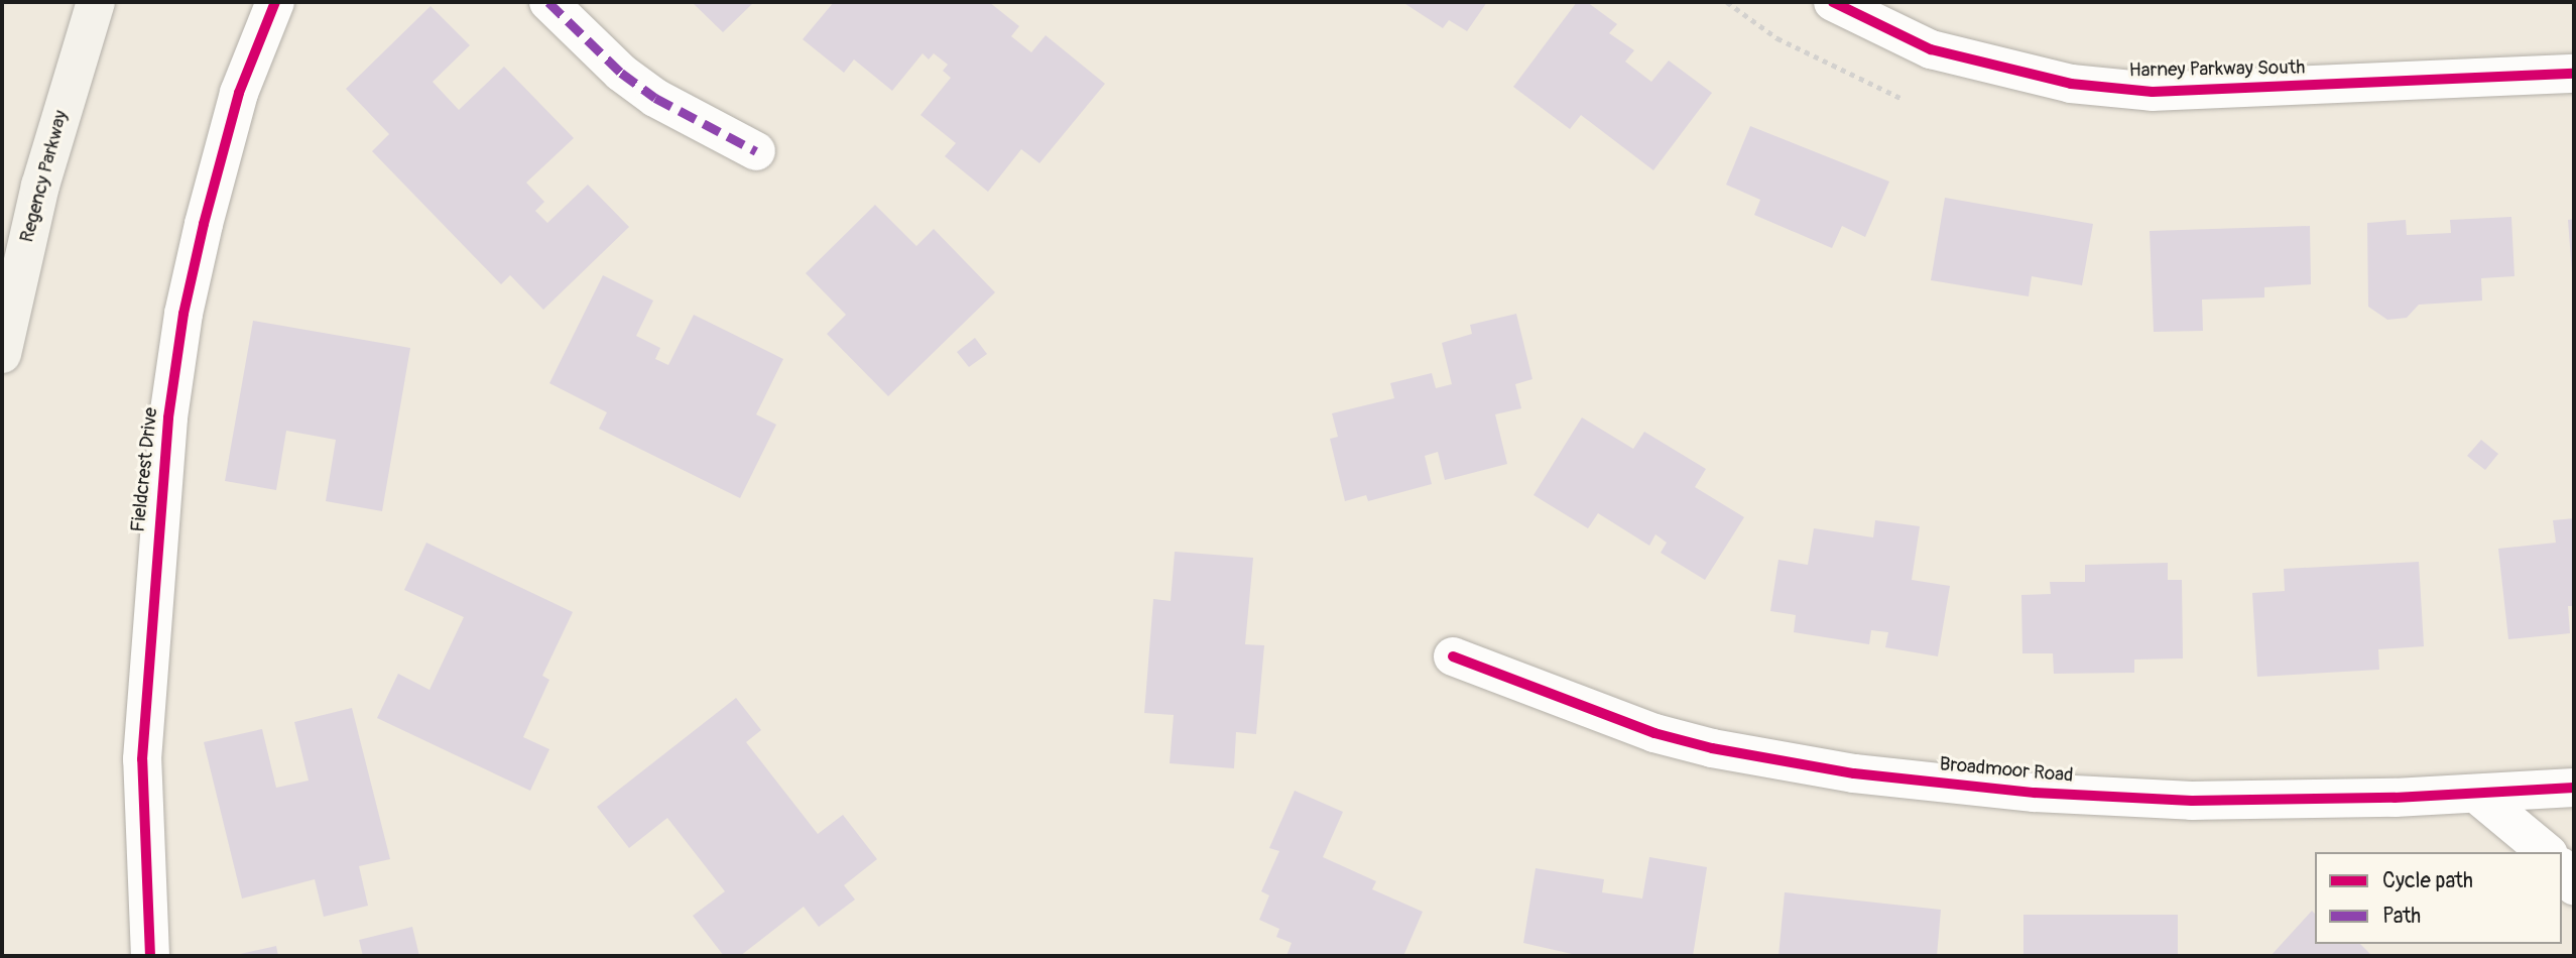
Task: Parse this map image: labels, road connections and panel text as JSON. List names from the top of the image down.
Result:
{
  "streets": {
    "main road": ["Regency Parkway"],
    "street": ["Harney Parkway South", "Fieldcrest Drive", "Broadmoor Road"]
  },
  "legend": ["Cycle path", "Path"]
}
